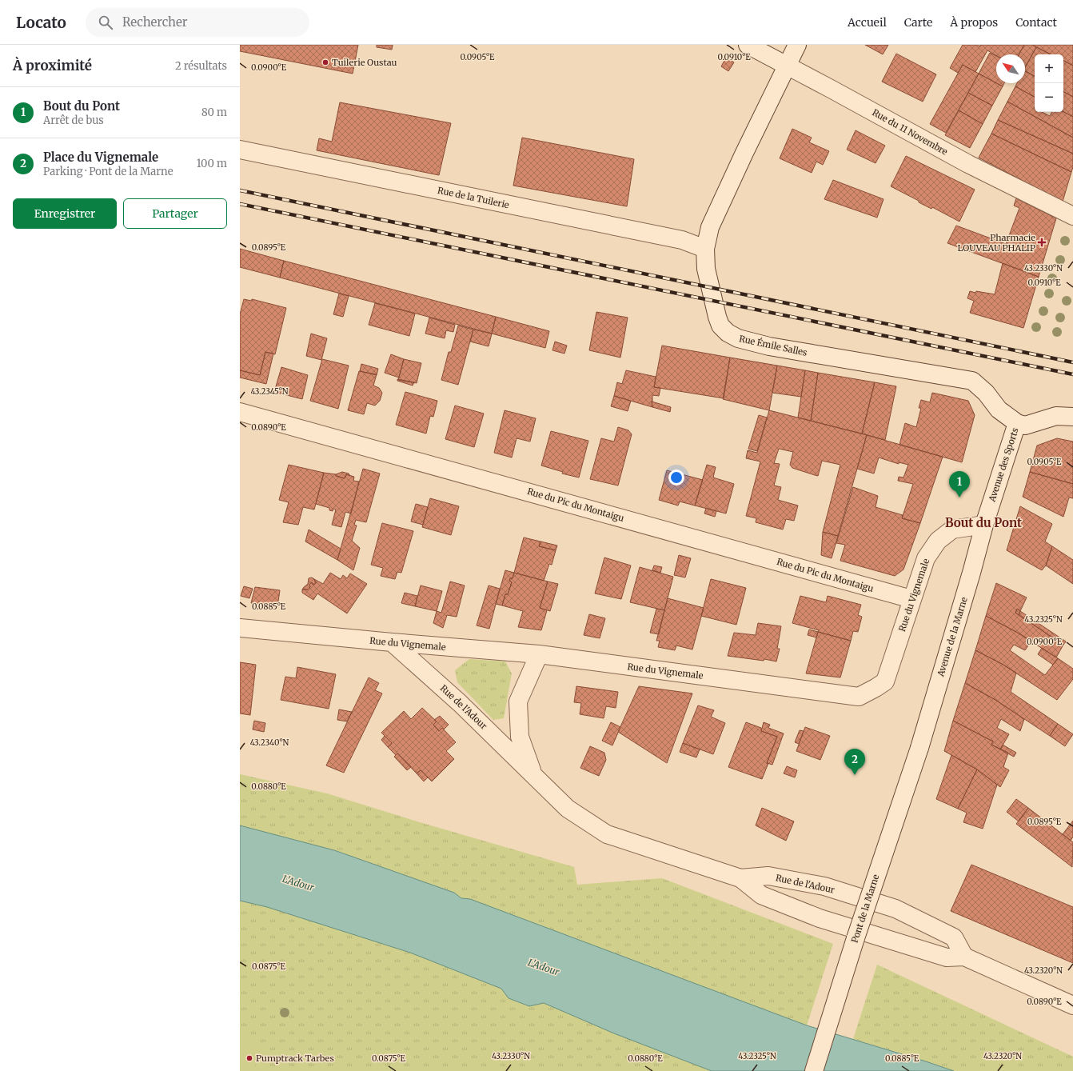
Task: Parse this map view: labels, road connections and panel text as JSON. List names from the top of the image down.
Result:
{
  "streets": {
    "street": [
      "Rue du 11 Novembre",
      "Rue de la Tuilerie",
      "Rue Émile Salles",
      "Avenue des Sports",
      "Rue du Pic du Montaigu",
      "Rue du Vignemale",
      "Avenue de la Marne",
      "Rue de l'Adour",
      "Pont de la Marne"
    ]
  },
  "crossings": [
    ["Rue du 11 Novembre", "Rue Émile Salles"],
    ["Rue de la Tuilerie", "Rue Émile Salles"],
    ["Rue Émile Salles", "Avenue des Sports"],
    ["Avenue des Sports", "Rue du Vignemale"],
    ["Avenue des Sports", "Avenue de la Marne"],
    ["Rue du Pic du Montaigu", "Rue du Vignemale"],
    ["Rue du Vignemale", "Avenue de la Marne"],
    ["Rue du Vignemale", "Rue de l'Adour"],
    ["Avenue de la Marne", "Pont de la Marne"]
  ],
  "districts": ["Bout du Pont"],
  "water": ["L'Adour"],
  "places": {
    "other": ["Tuilerie Oustau", "Pumptrack Tarbes"],
    "health": ["Pharmacie LOUVEAU PHALIP"]
  },
  "north": "top left",
  "page": {
    "header": "Locato",
    "search": "Rechercher",
    "nav": [
      "Accueil",
      "Carte",
      "À propos",
      "Contact"
    ],
    "heading": ["À proximité", "2 résultats"],
    "map_buttons": ["+", "−"],
    "list": [
      {
        "mark": "1",
        "name": "Bout du Pont",
        "note": "Arrêt de bus",
        "value": "80 m"
      },
      {
        "mark": "2",
        "name": "Place du Vignemale",
        "note": "Parking · Pont de la Marne",
        "value": "100 m"
      }
    ],
    "buttons": ["Enregistrer", "Partager"],
    "pins": ["1", "2"]
  },
  "coordinates": [
    "0.0905°E",
    "0.0910°E",
    "0.0900°E",
    "0.0895°E",
    "43.2330°N",
    "43.2345°N",
    "0.0890°E",
    "0.0885°E",
    "43.2325°N",
    "43.2340°N",
    "0.0880°E",
    "0.0875°E",
    "43.2320°N"
  ]
}
